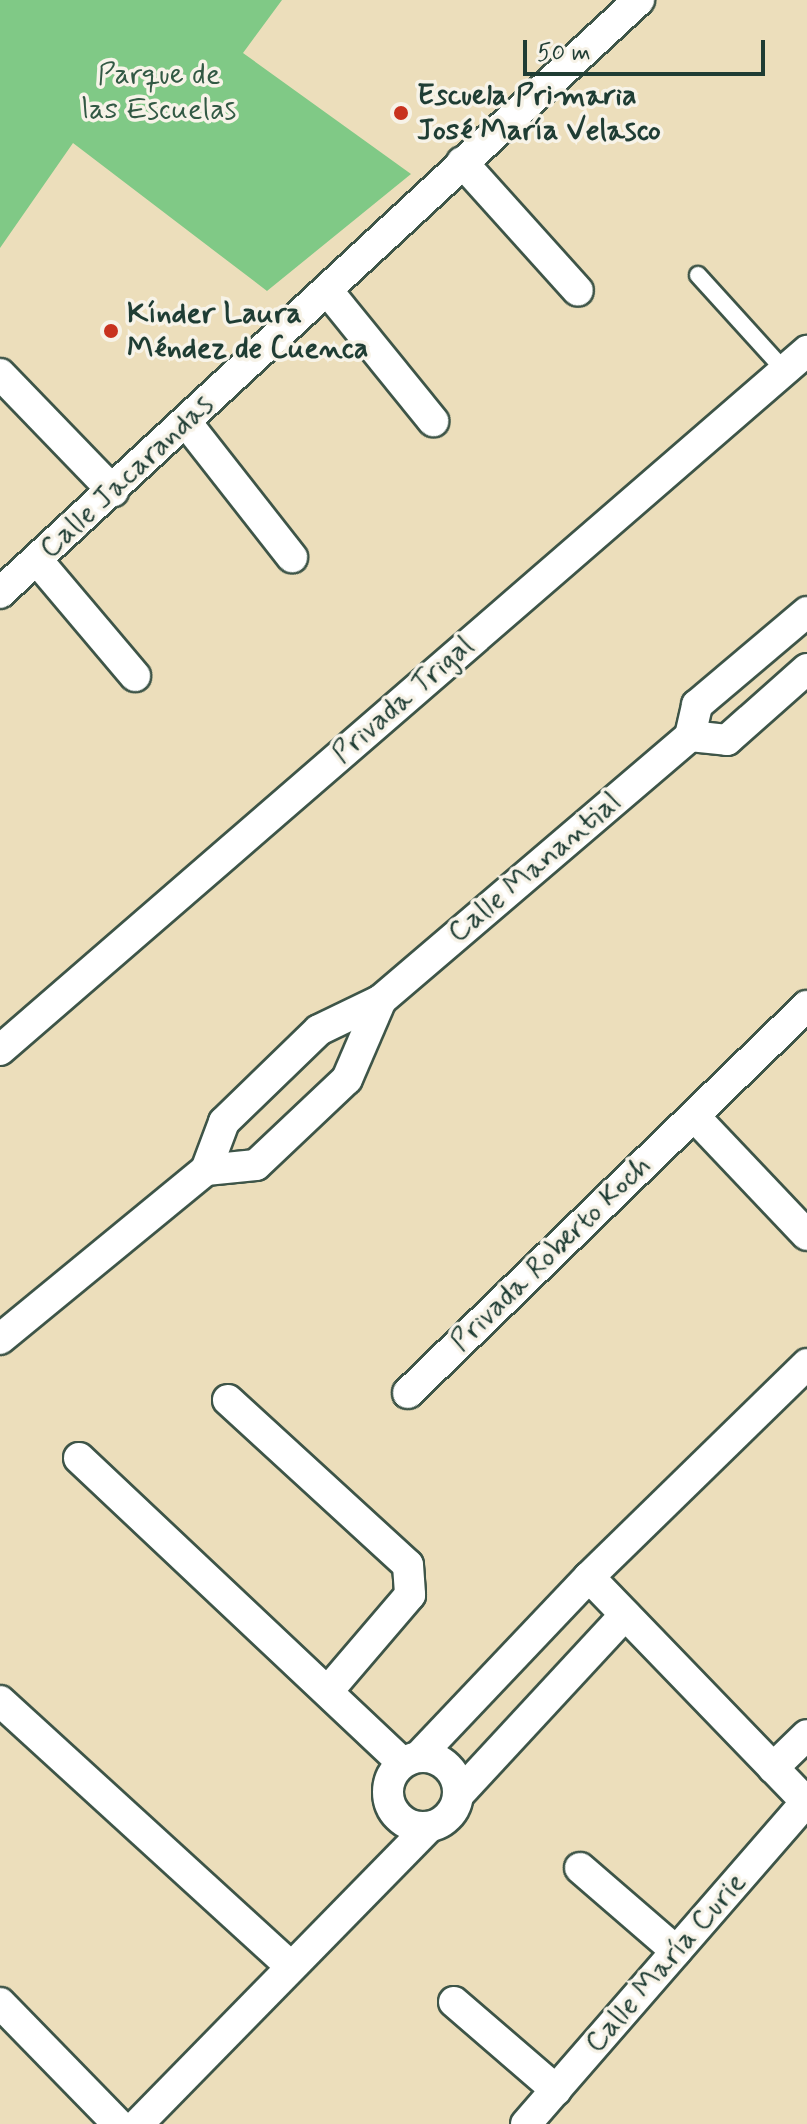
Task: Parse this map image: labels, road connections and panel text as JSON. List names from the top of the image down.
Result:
{
  "streets": {
    "street": [
      "Calle Jacarandas",
      "Privada Trigal",
      "Calle Manantial",
      "Privada Roberto Koch",
      "Calle María Curie"
    ]
  },
  "parks": ["Parque de las Escuelas"],
  "places": ["Escuela Primaria José María Velasco", "Kínder Laura Méndez de Cuenca"],
  "scale_bar": "50 m"
}
